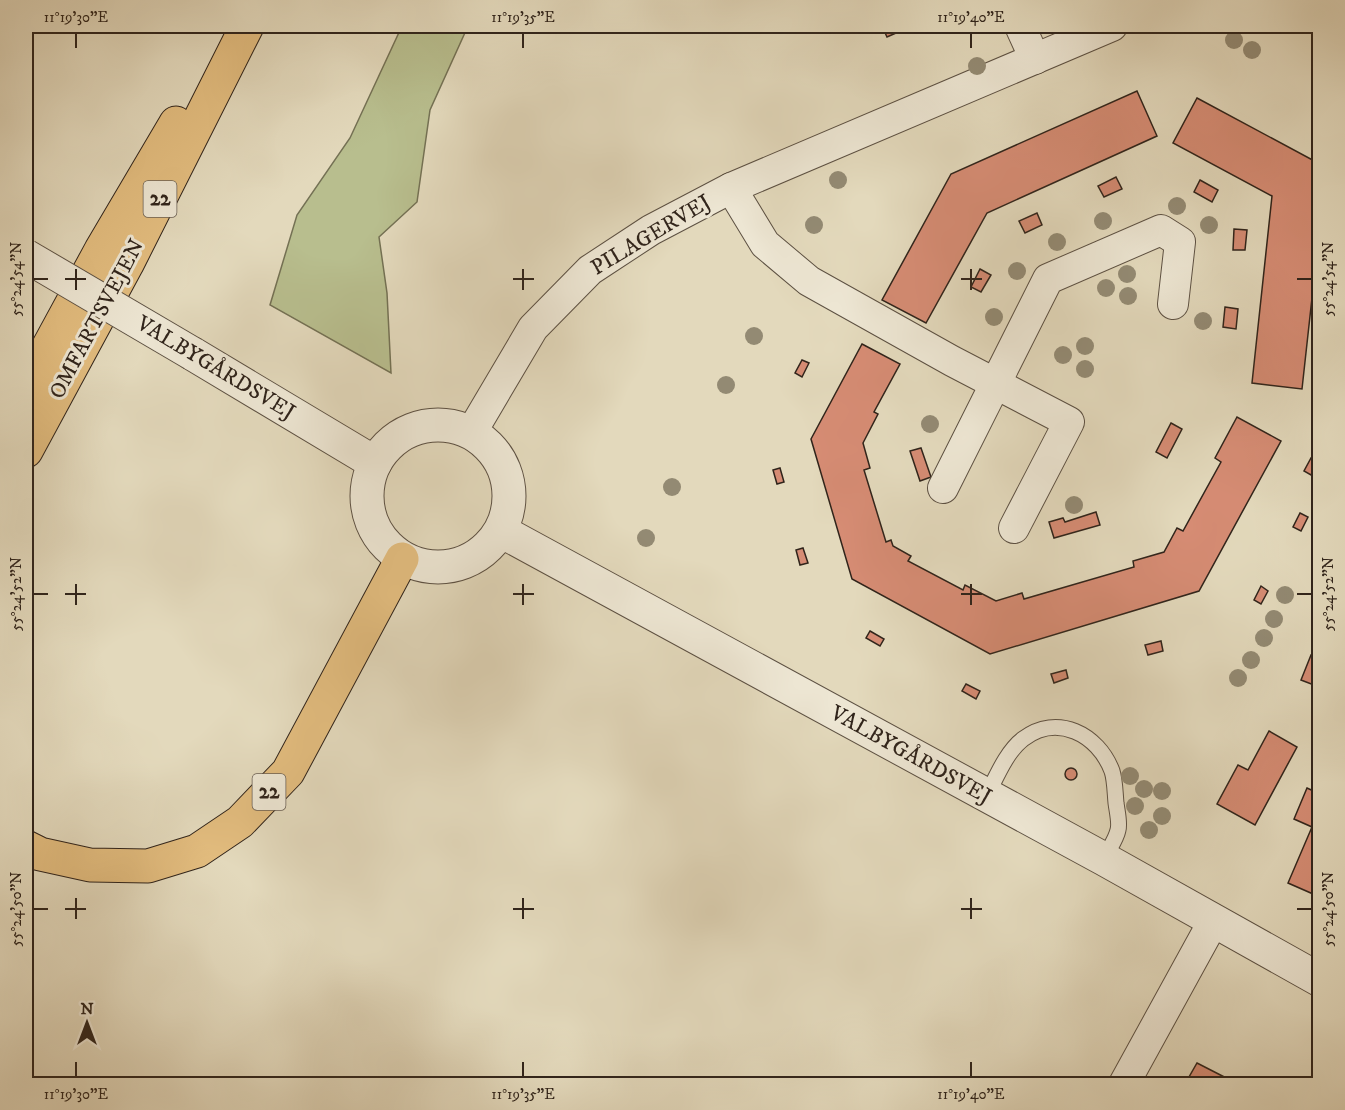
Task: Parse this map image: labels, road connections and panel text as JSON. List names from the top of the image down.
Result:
{
  "streets": {
    "main road": ["22", "OMFARTSVEJEN"],
    "street": ["PILAGERVEJ", "VALBYGÅRDSVEJ"]
  },
  "crossings": [
    ["22", "PILAGERVEJ"],
    ["22", "VALBYGÅRDSVEJ"],
    ["PILAGERVEJ", "VALBYGÅRDSVEJ"]
  ],
  "north": "top",
  "coordinates": [
    "11°19'30\"E",
    "11°19'35\"E",
    "11°19'40\"E",
    "55°24'54\"N",
    "55°24'52\"N",
    "55°24'50\"N"
  ]
}
